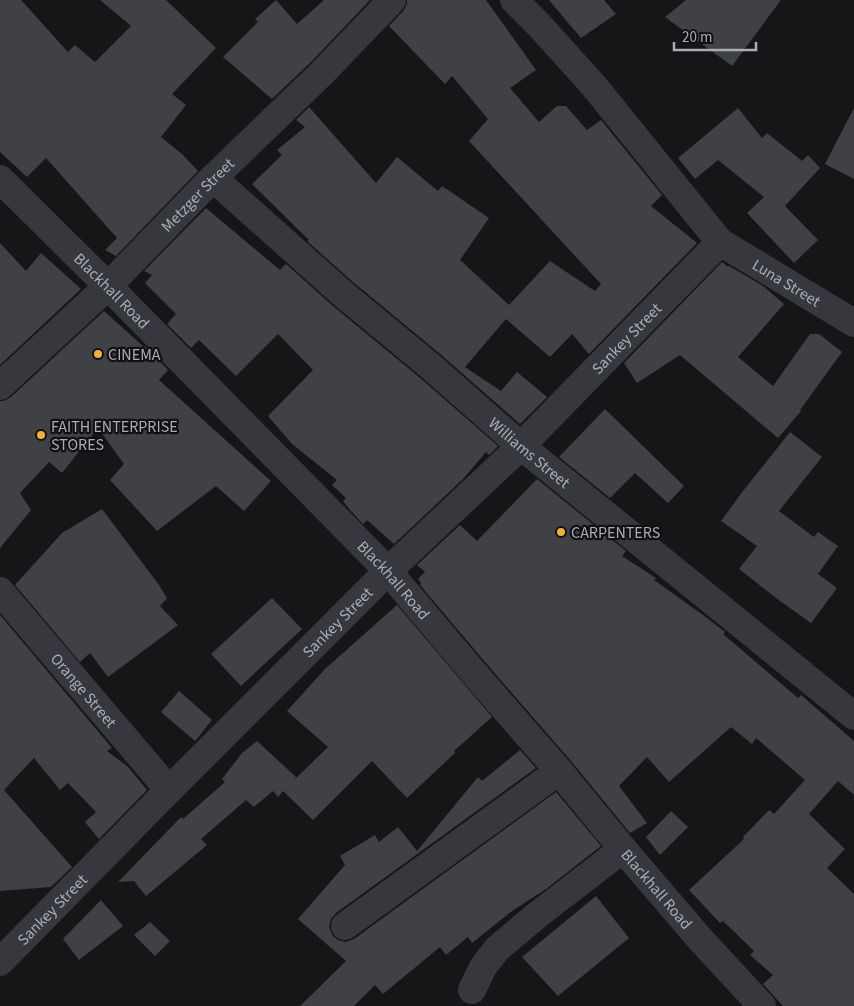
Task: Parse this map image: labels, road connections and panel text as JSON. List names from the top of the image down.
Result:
{
  "streets": {
    "street": [
      "Metzger Street",
      "Luna Street",
      "Blackhall Road",
      "Sankey Street",
      "Williams Street",
      "Orange Street"
    ]
  },
  "crossings": [
    ["Metzger Street", "Blackhall Road"],
    ["Metzger Street", "Williams Street"],
    ["Luna Street", "Sankey Street"],
    ["Blackhall Road", "Sankey Street"],
    ["Sankey Street", "Williams Street"],
    ["Sankey Street", "Orange Street"]
  ],
  "places": ["CINEMA", "FAITH ENTERPRISE STORES", "CARPENTERS"],
  "scale_bar": "20 m"
}
